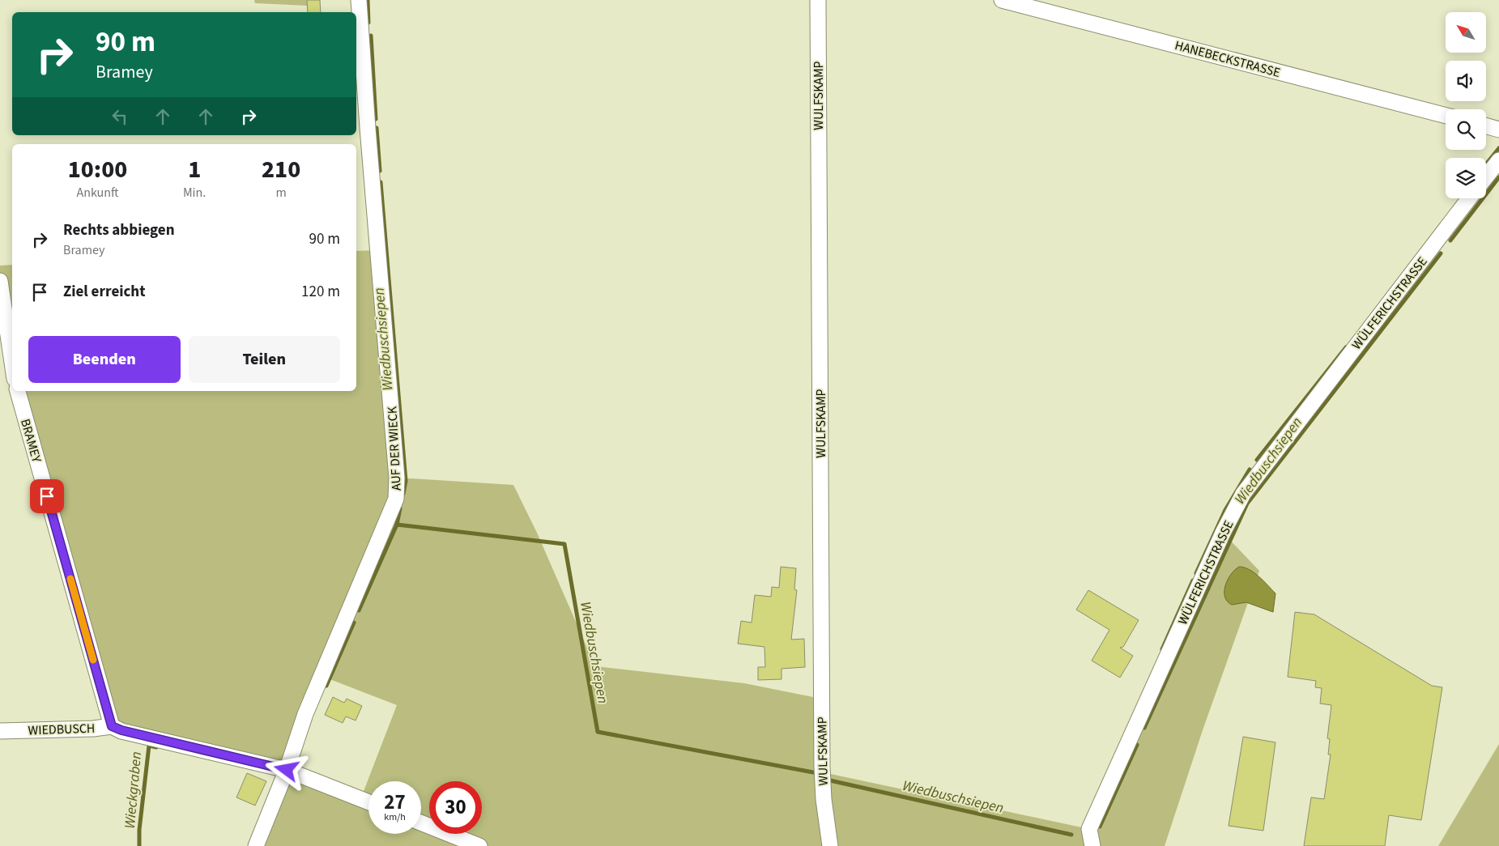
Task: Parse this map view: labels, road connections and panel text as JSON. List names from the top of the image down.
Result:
{
  "streets": {
    "street": [
      "HANEBECKSTRASSE",
      "WULFSKAMP",
      "WÜLFERICHSTRASSE",
      "BRAMEY",
      "AUF DER WIECK",
      "WIEDBUSCH"
    ]
  },
  "crossings": [
    ["BRAMEY", "WIEDBUSCH"],
    ["AUF DER WIECK", "WIEDBUSCH"]
  ],
  "water": ["Wiedbuschsiepen", "Wieckgraben"],
  "north": "top left",
  "page": {
    "turn": ["90 m", "Bramey"],
    "eta": [
      "10:00",
      "Ankunft",
      "1",
      "Min.",
      "210",
      "m"
    ],
    "list": [
      {
        "name": "Rechts abbiegen",
        "note": "Bramey",
        "value": "90 m"
      },
      {
        "name": "Ziel erreicht",
        "value": "120 m"
      }
    ],
    "buttons": ["Beenden", "Teilen"],
    "speed": "27 km/h",
    "limit": "30"
  }
}
